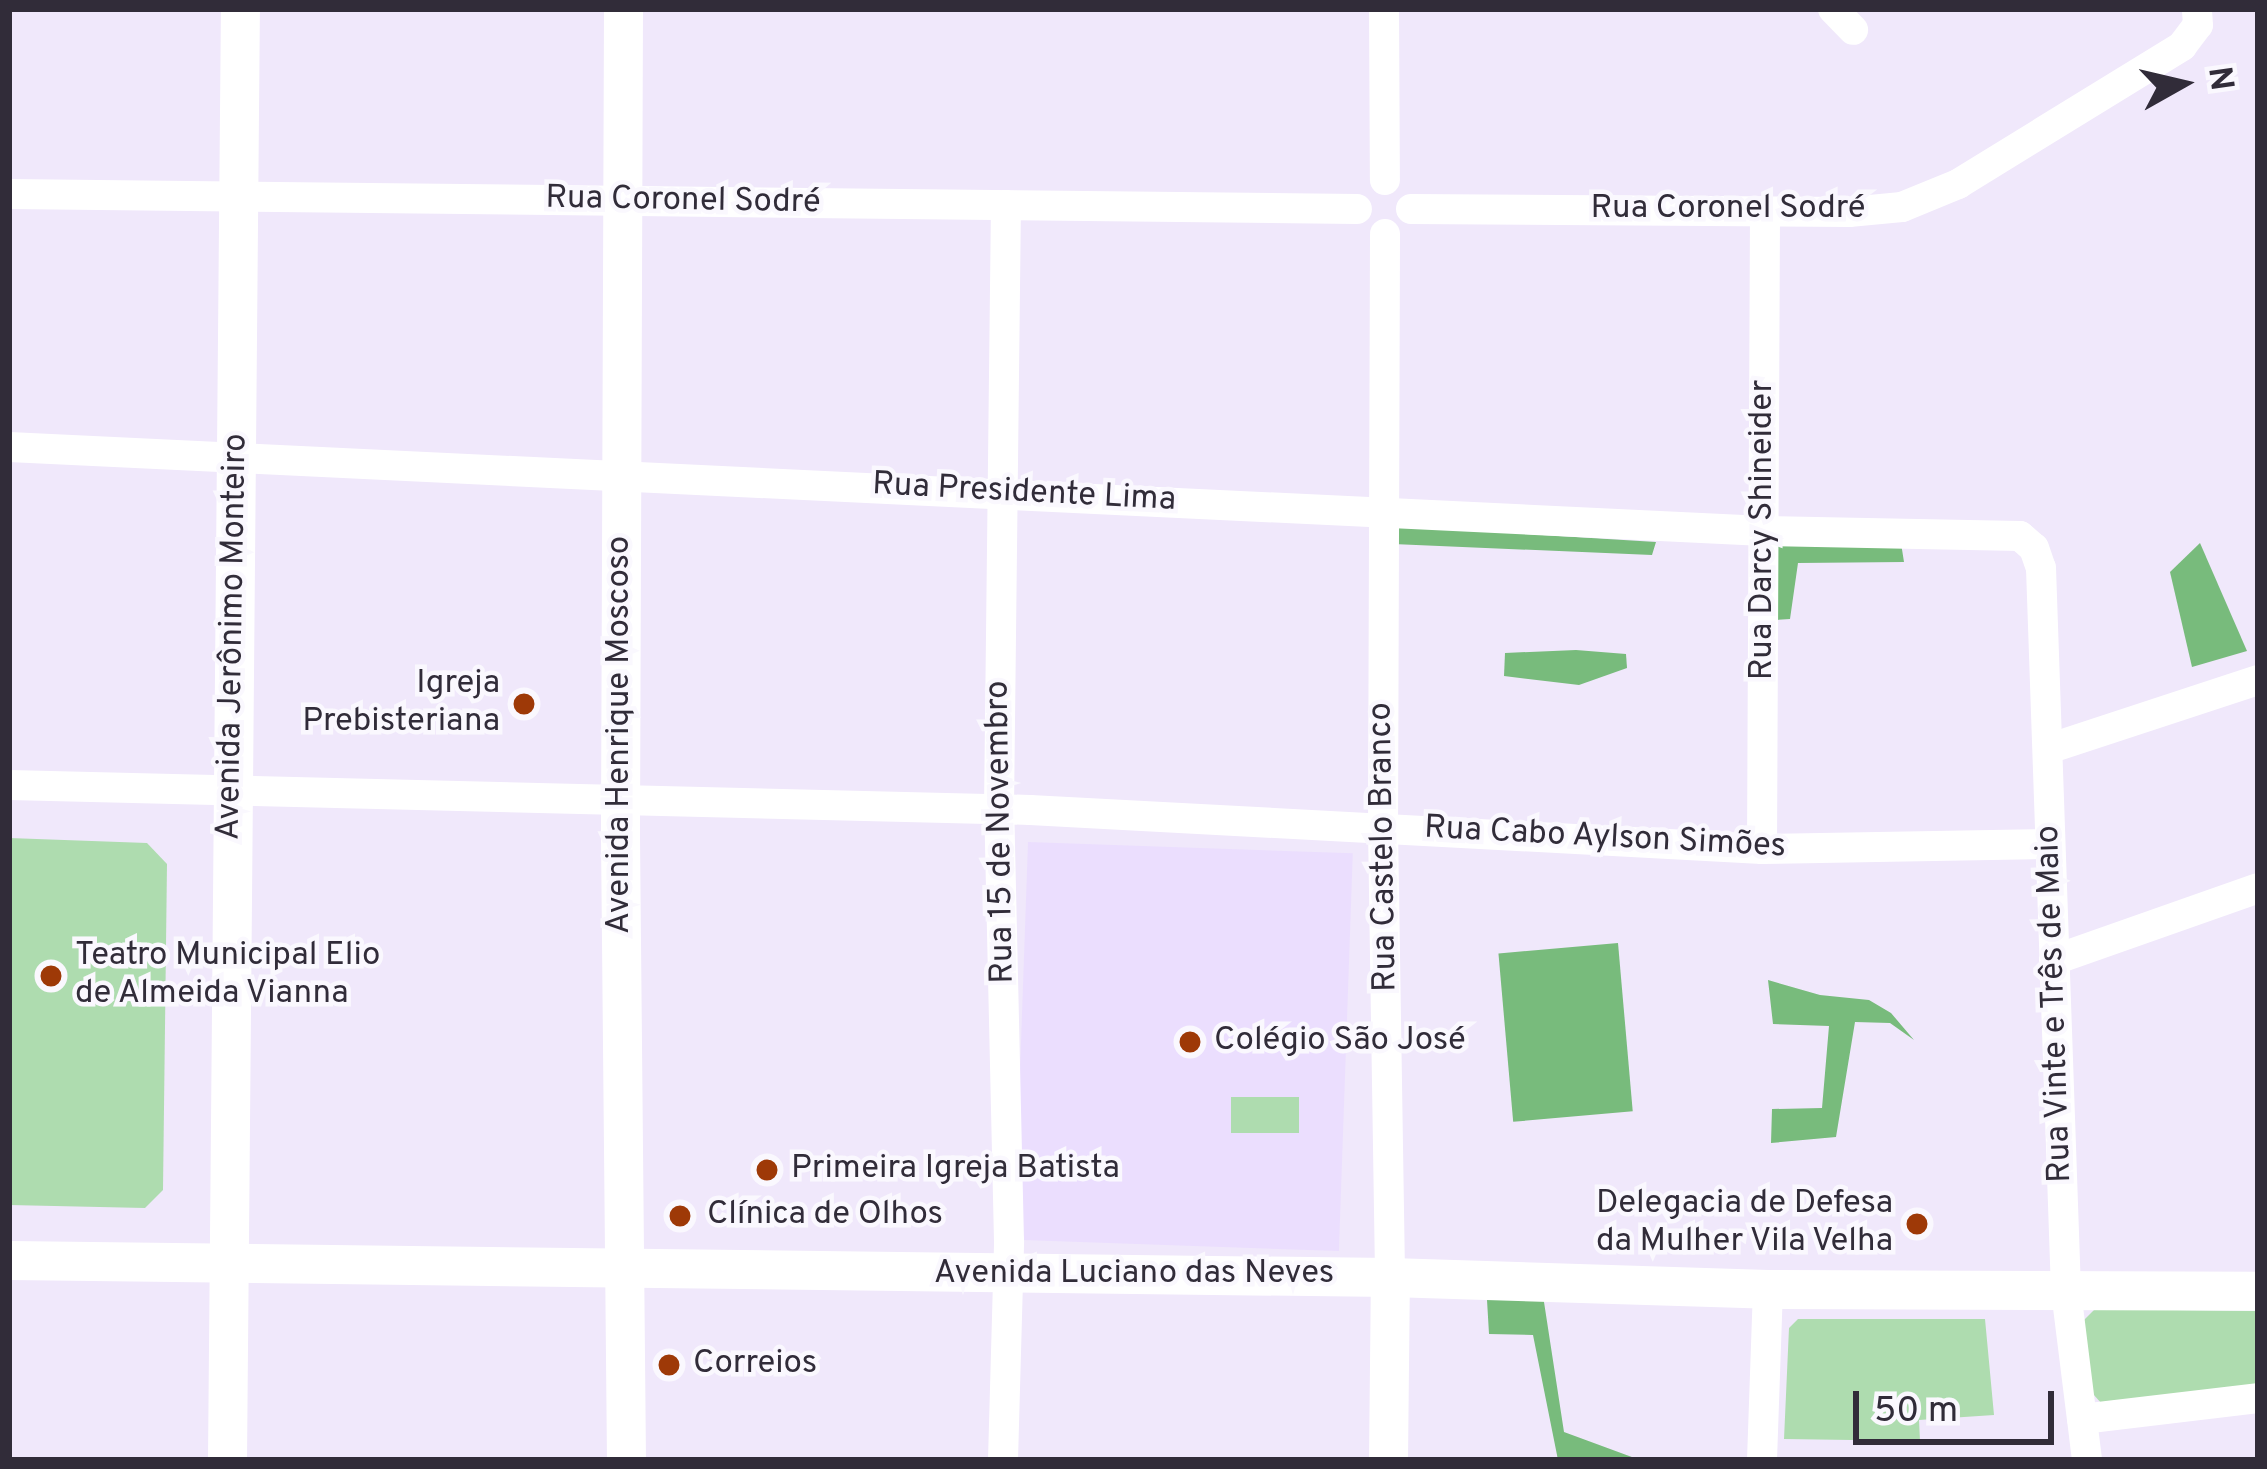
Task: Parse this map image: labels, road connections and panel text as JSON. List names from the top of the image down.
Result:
{
  "streets": {
    "main road": [
      "Avenida Jerônimo Monteiro",
      "Avenida Henrique Moscoso",
      "Rua Castelo Branco",
      "Avenida Luciano das Neves"
    ],
    "street": [
      "Rua Coronel Sodré",
      "Rua Presidente Lima",
      "Rua Darcy Shineider",
      "Rua 15 de Novembro",
      "Rua Cabo Aylson Simões",
      "Rua Vinte e Três de Maio"
    ]
  },
  "crossings": [
    ["Rua Coronel Sodré", "Rua Darcy Shineider"],
    ["Rua Coronel Sodré", "Avenida Jerônimo Monteiro"],
    ["Rua Coronel Sodré", "Avenida Henrique Moscoso"],
    ["Rua Coronel Sodré", "Rua 15 de Novembro"],
    ["Rua Coronel Sodré", "Rua Castelo Branco"],
    ["Rua Presidente Lima", "Rua Darcy Shineider"],
    ["Rua Presidente Lima", "Avenida Jerônimo Monteiro"],
    ["Rua Presidente Lima", "Avenida Henrique Moscoso"],
    ["Rua Presidente Lima", "Rua 15 de Novembro"],
    ["Rua Presidente Lima", "Rua Castelo Branco"],
    ["Rua Presidente Lima", "Rua Vinte e Três de Maio"],
    ["Rua Darcy Shineider", "Rua Cabo Aylson Simões"],
    ["Avenida Jerônimo Monteiro", "Rua Cabo Aylson Simões"],
    ["Avenida Jerônimo Monteiro", "Avenida Luciano das Neves"],
    ["Avenida Henrique Moscoso", "Rua Cabo Aylson Simões"],
    ["Avenida Henrique Moscoso", "Avenida Luciano das Neves"],
    ["Rua 15 de Novembro", "Rua Cabo Aylson Simões"],
    ["Rua 15 de Novembro", "Avenida Luciano das Neves"],
    ["Rua Cabo Aylson Simões", "Rua Castelo Branco"],
    ["Rua Cabo Aylson Simões", "Rua Vinte e Três de Maio"],
    ["Rua Castelo Branco", "Avenida Luciano das Neves"],
    ["Rua Vinte e Três de Maio", "Avenida Luciano das Neves"]
  ],
  "places": [
    "Igreja Prebisteriana",
    "Teatro Municipal Elio de Almeida Vianna",
    "Colégio São José",
    "Primeira Igreja Batista",
    "Clínica de Olhos",
    "Delegacia de Defesa da Mulher Vila Velha",
    "Correios"
  ],
  "scale_bar": "50 m",
  "north": "right"
}
